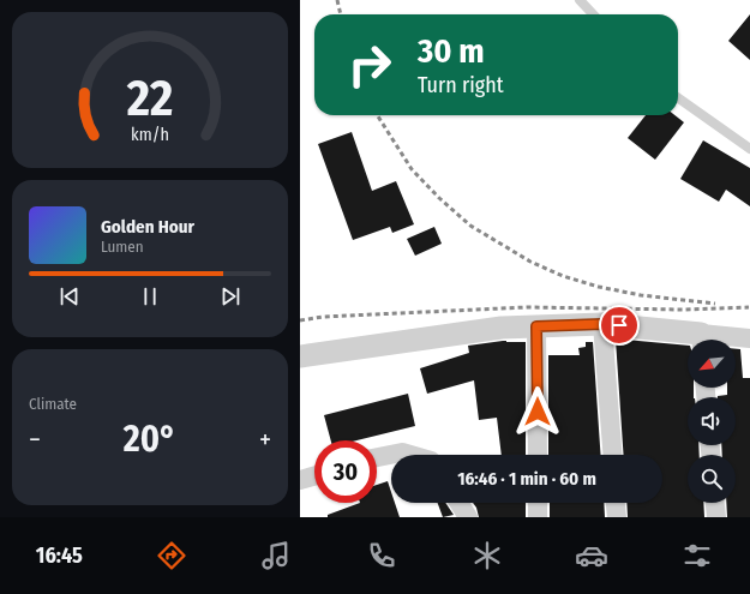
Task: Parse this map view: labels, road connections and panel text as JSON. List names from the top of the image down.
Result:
{
  "north": "bottom left",
  "page": {
    "turn": ["30 m", "Turn right"],
    "song": ["Golden Hour", "Lumen"],
    "tile": "Climate",
    "heat": ["−", "20°", "+"],
    "limit": "30",
    "trip": "16:46 · 1 min · 60 m",
    "tabs": "16:45",
    "gauge": ["22", "km/h"]
  }
}
